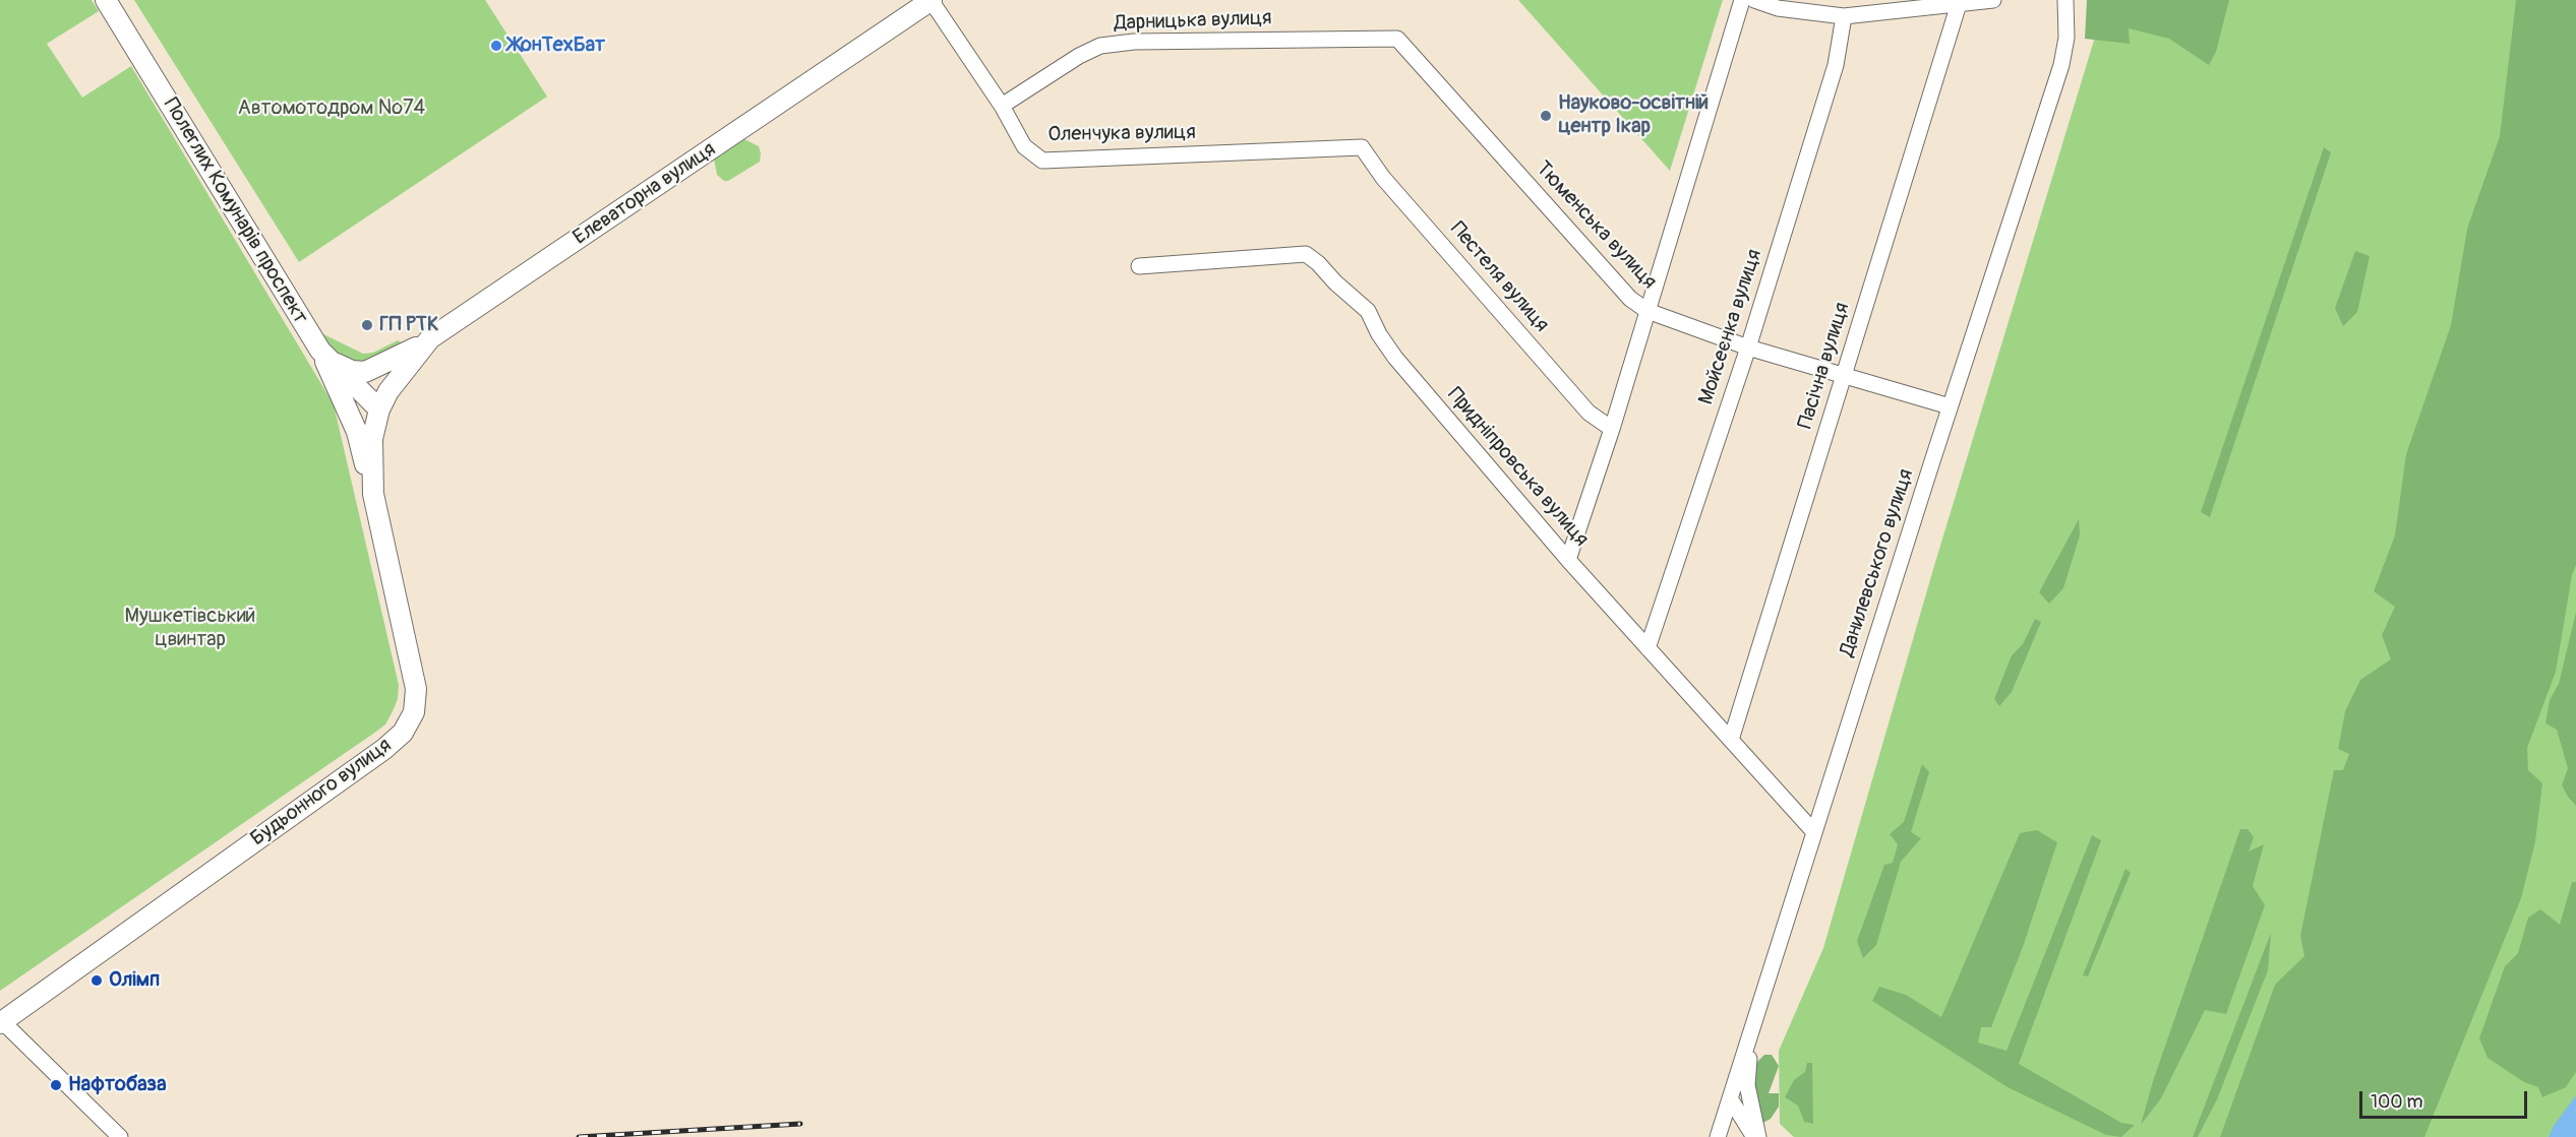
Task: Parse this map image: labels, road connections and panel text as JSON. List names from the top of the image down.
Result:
{
  "streets": {
    "main road": ["Елеваторна вулиця", "Полеглих Комунарів проспект", "Будьонного вулиця"],
    "street": [
      "Дарницька вулиця",
      "Оленчука вулиця",
      "Тюменська вулиця",
      "Пестеля вулиця",
      "Мойсеєнка вулиця",
      "Пасічна вулиця",
      "Придніпровська вулиця",
      "Данилевського вулиця"
    ]
  },
  "crossings": [
    ["Дарницька вулиця", "Оленчука вулиця"],
    ["Дарницька вулиця", "Тюменська вулиця"],
    ["Оленчука вулиця", "Елеваторна вулиця"],
    ["Оленчука вулиця", "Пестеля вулиця"],
    ["Елеваторна вулиця", "Полеглих Комунарів проспект"],
    ["Елеваторна вулиця", "Будьонного вулиця"],
    ["Полеглих Комунарів проспект", "Будьонного вулиця"],
    ["Тюменська вулиця", "Мойсеєнка вулиця"],
    ["Тюменська вулиця", "Пасічна вулиця"],
    ["Тюменська вулиця", "Данилевського вулиця"],
    ["Мойсеєнка вулиця", "Придніпровська вулиця"],
    ["Пасічна вулиця", "Придніпровська вулиця"],
    ["Придніпровська вулиця", "Данилевського вулиця"]
  ],
  "parks": ["Автомотодром №74", "Мушкетівський цвинтар"],
  "places": [
    "ЖонТехБат",
    "Науково-освітній центр Ікар",
    "ГП РТК",
    "Олімп",
    "Нафтобаза"
  ],
  "scale_bar": "100 m"
}
